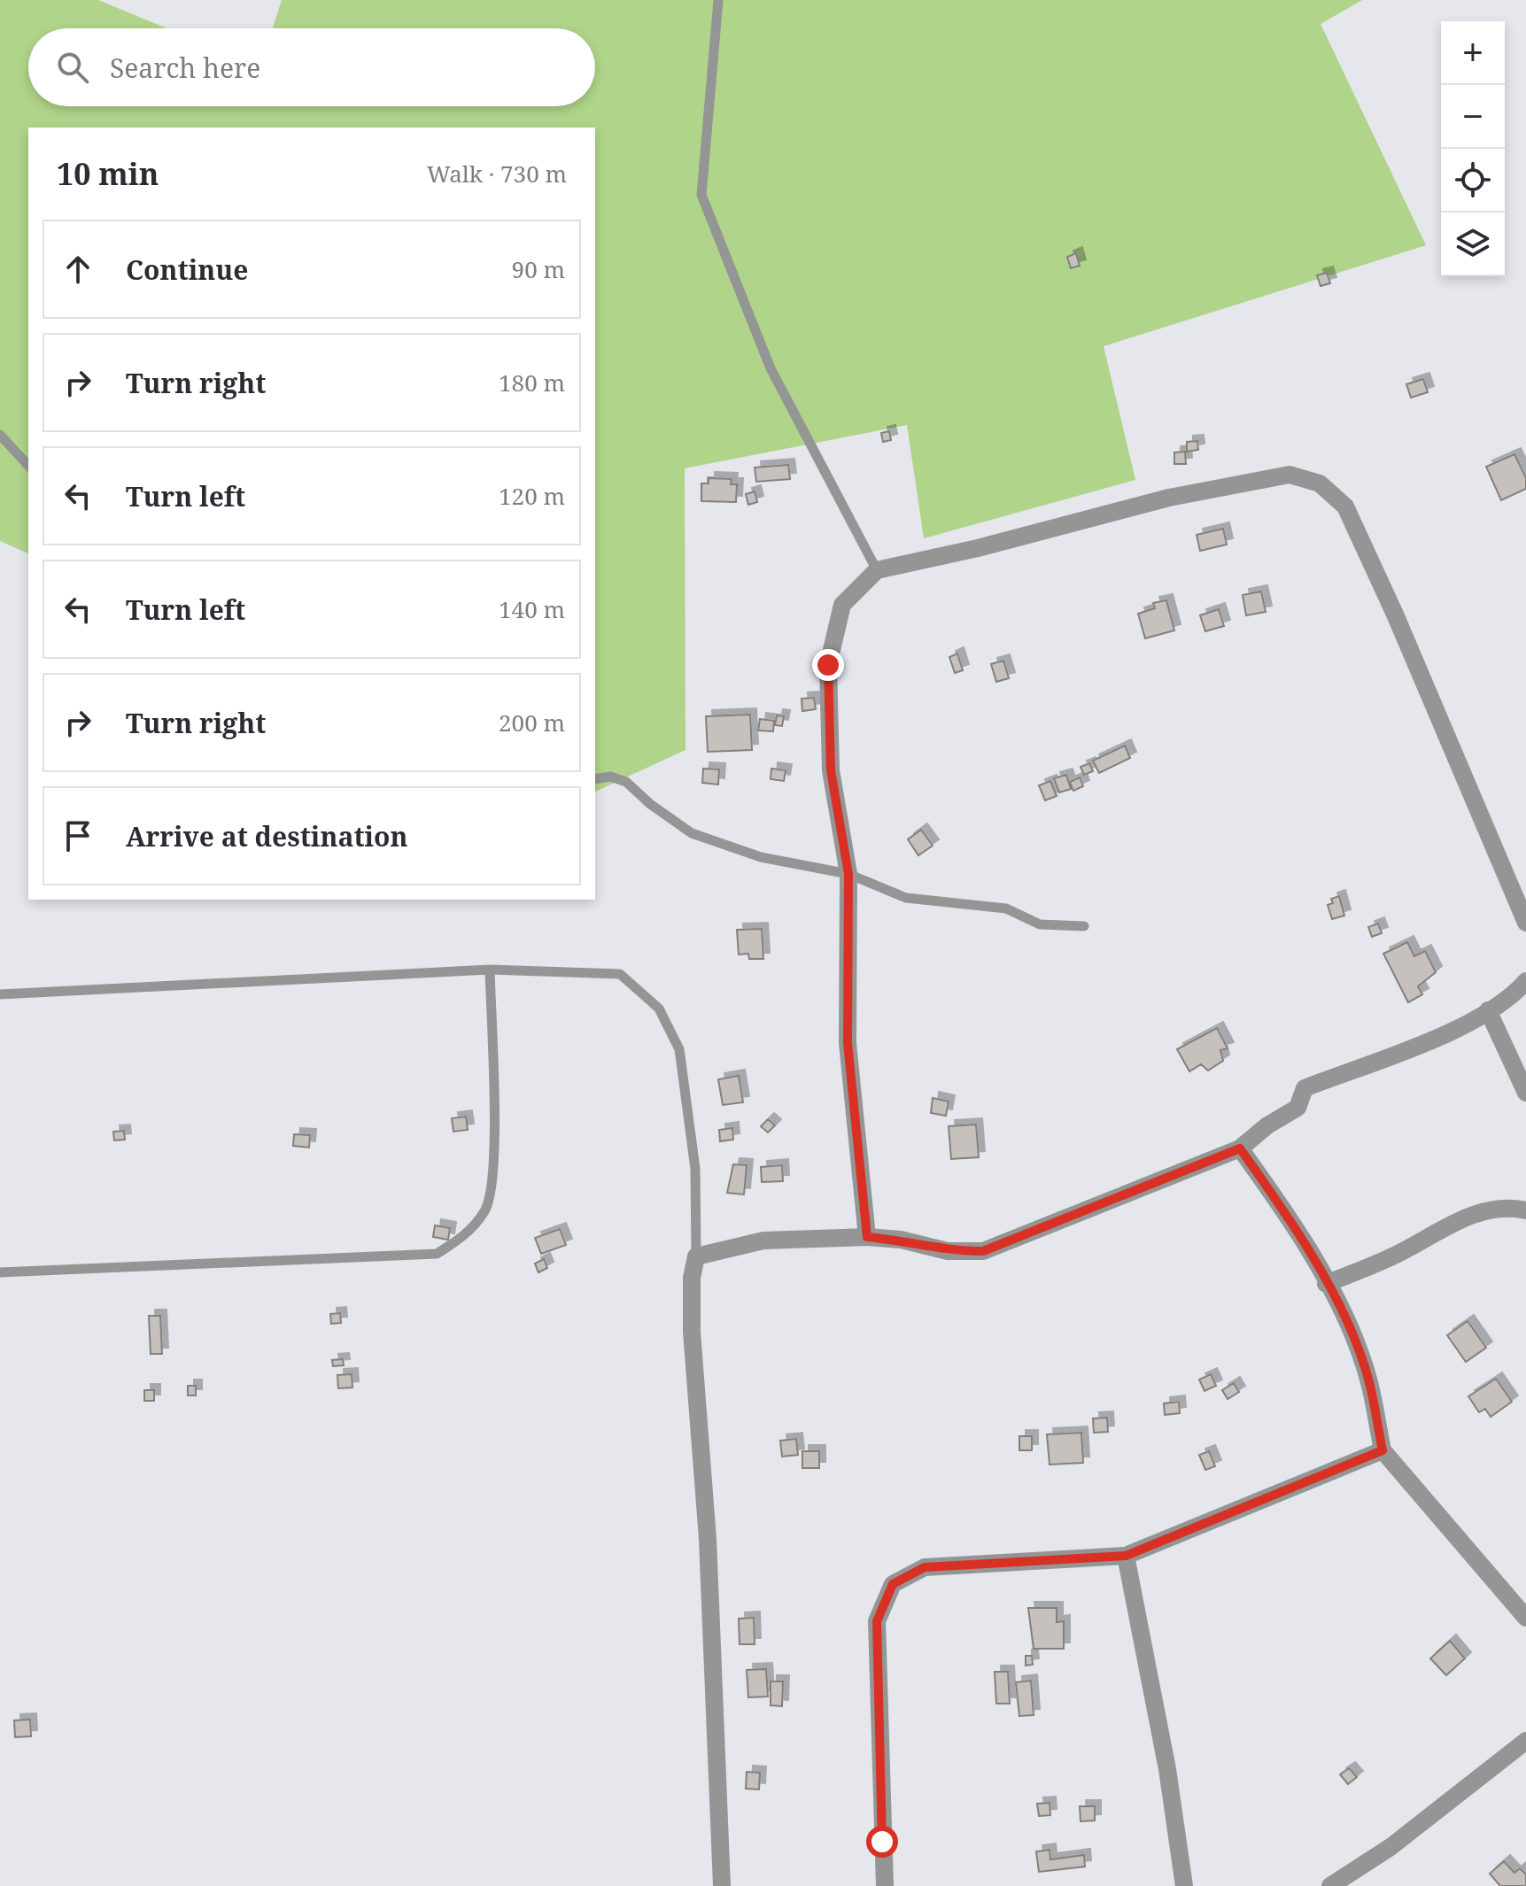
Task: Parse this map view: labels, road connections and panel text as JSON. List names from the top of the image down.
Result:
{
  "page": {
    "map_buttons": ["+", "−"],
    "search": "Search here",
    "heading": ["10 min", "Walk · 730 m"],
    "list": [
      ["Continue", "90 m"],
      ["Turn right", "180 m"],
      ["Turn left", "120 m"],
      ["Turn left", "140 m"],
      ["Turn right", "200 m"],
      "Arrive at destination"
    ]
  }
}
